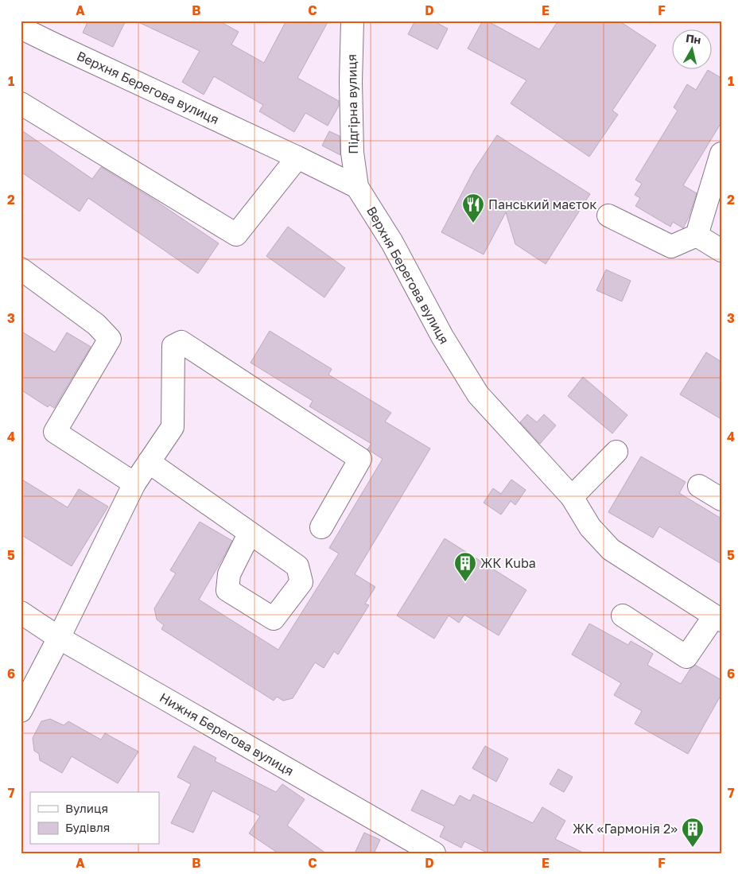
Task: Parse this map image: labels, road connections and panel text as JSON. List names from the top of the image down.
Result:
{
  "streets": {
    "street": ["Верхня Берегова вулиця", "Підгірна вулиця", "Нижня Берегова вулиця"]
  },
  "crossings": [
    ["Верхня Берегова вулиця", "Підгірна вулиця"]
  ],
  "places": {
    "restaurant": ["Панський маєток"],
    "building": ["ЖК Kuba", "ЖК «Гармонія 2»"]
  },
  "legend": ["Вулиця", "Будівля"],
  "north": "top",
  "grid": {
    "columns": [
      "A",
      "B",
      "C",
      "D",
      "E",
      "F"
    ],
    "rows": [
      "1",
      "2",
      "3",
      "4",
      "5",
      "6",
      "7"
    ]
  }
}
